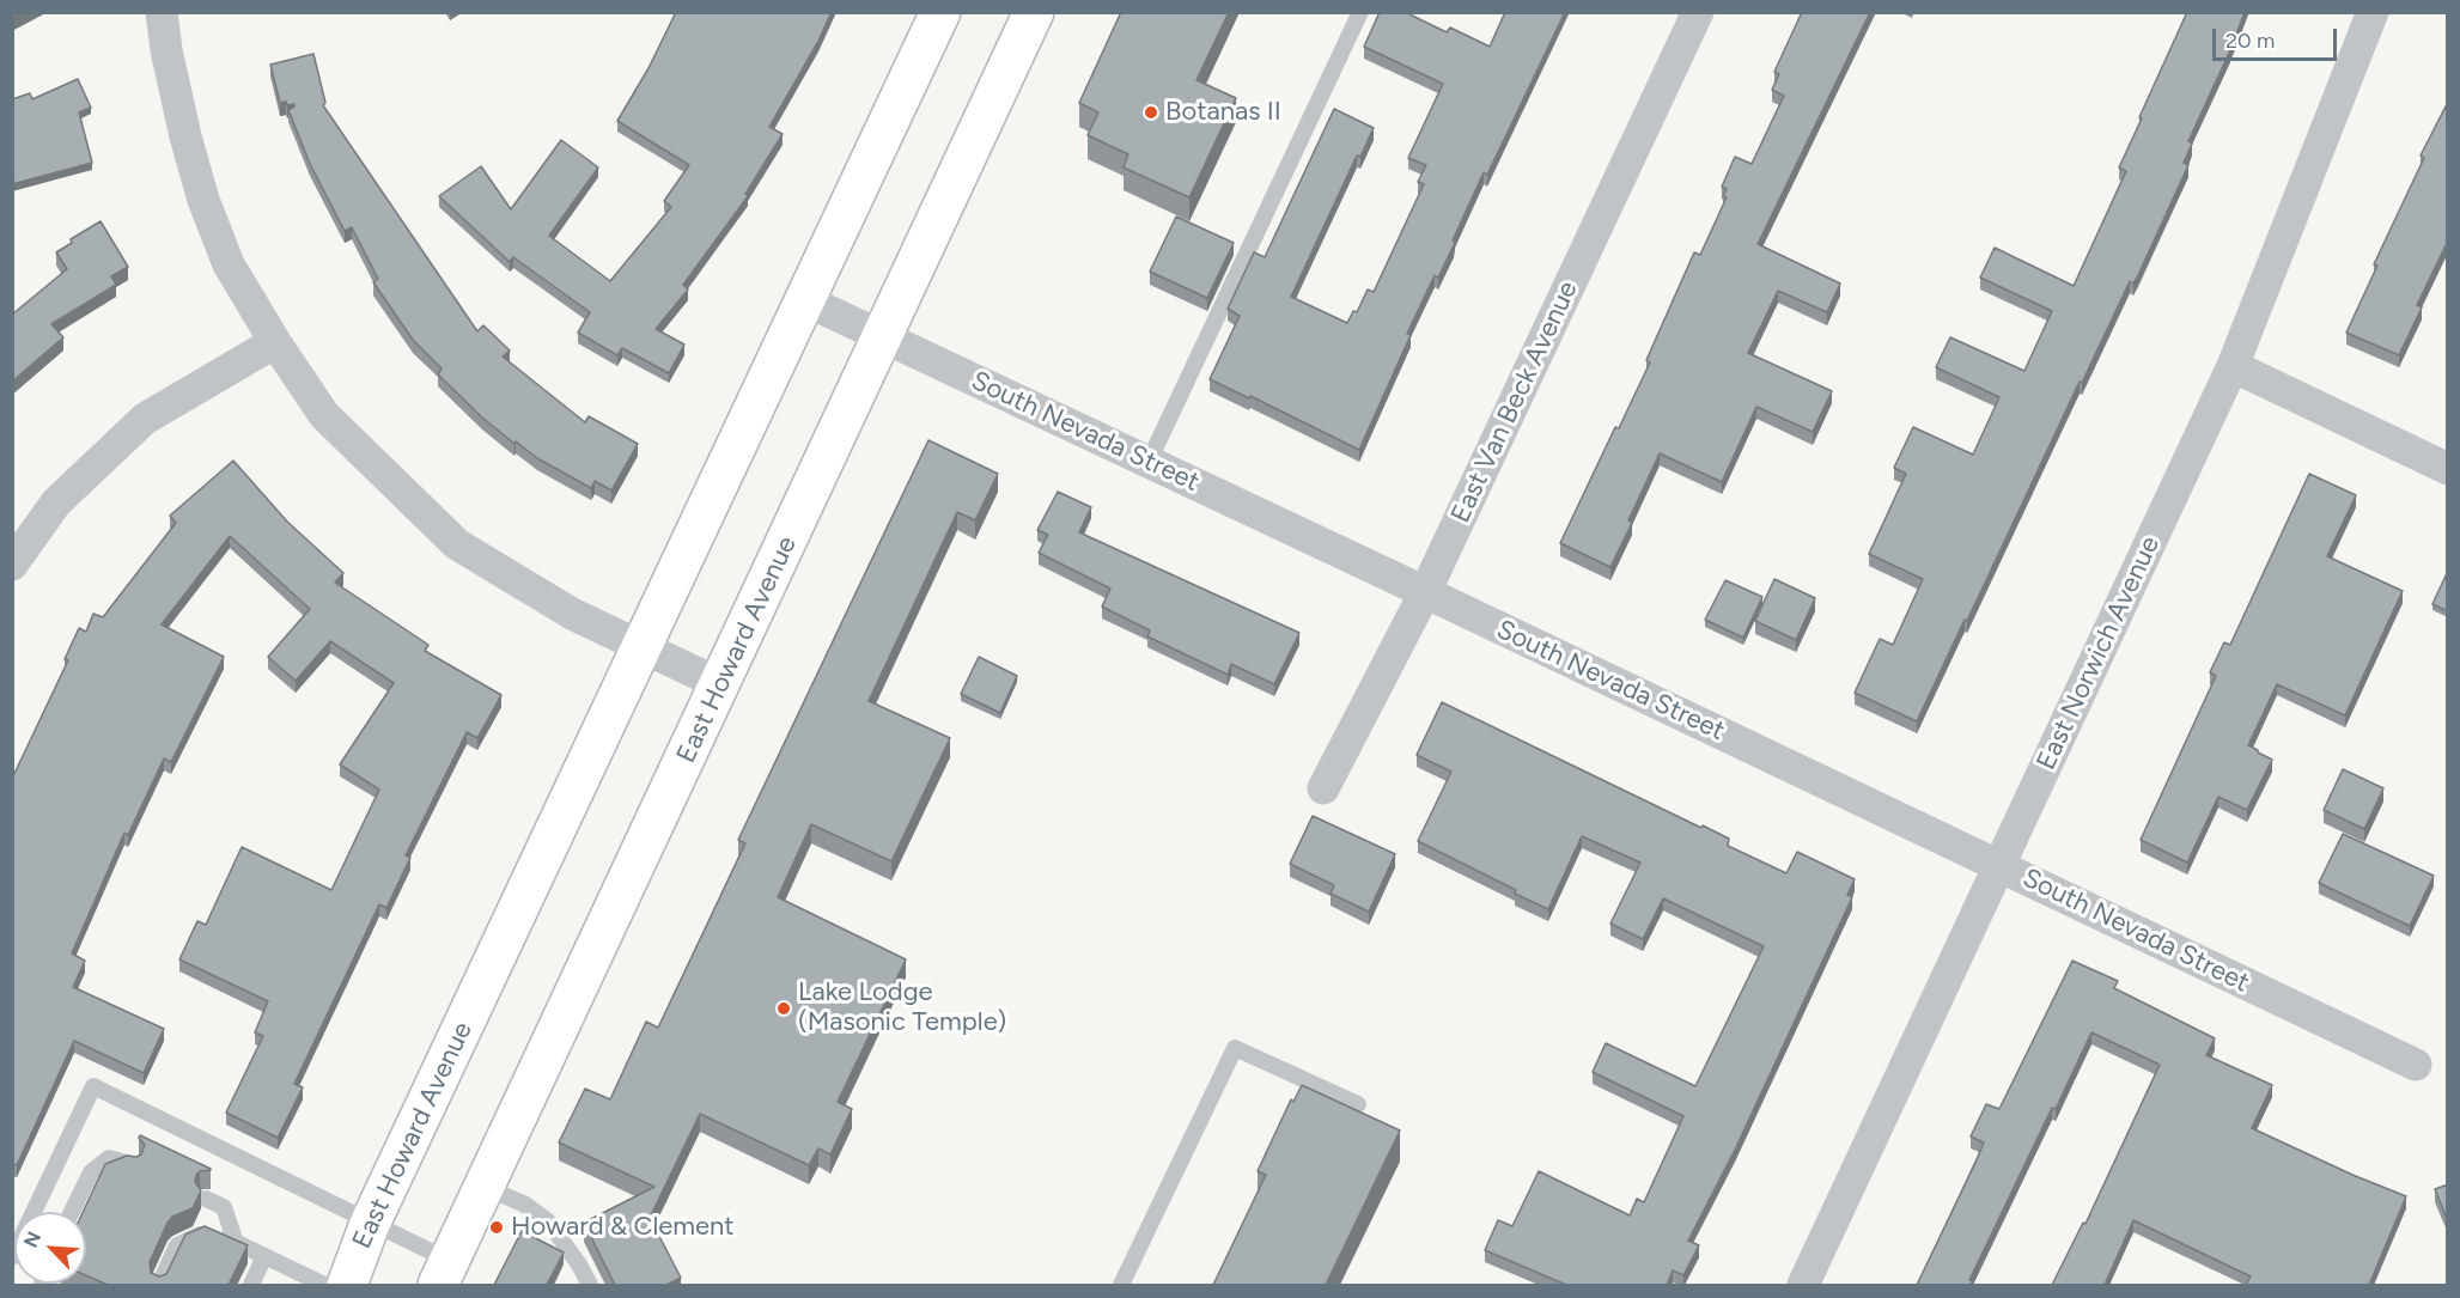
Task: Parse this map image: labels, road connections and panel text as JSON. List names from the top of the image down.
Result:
{
  "streets": {
    "main road": ["East Howard Avenue"],
    "street": ["East Van Beck Avenue", "South Nevada Street", "East Norwich Avenue"]
  },
  "crossings": [
    ["East Van Beck Avenue", "South Nevada Street"],
    ["South Nevada Street", "East Howard Avenue"],
    ["South Nevada Street", "East Norwich Avenue"]
  ],
  "places": ["Botanas II", "Lake Lodge (Masonic Temple)", "Howard & Clement"],
  "scale_bar": "20 m",
  "north": "top left"
}
